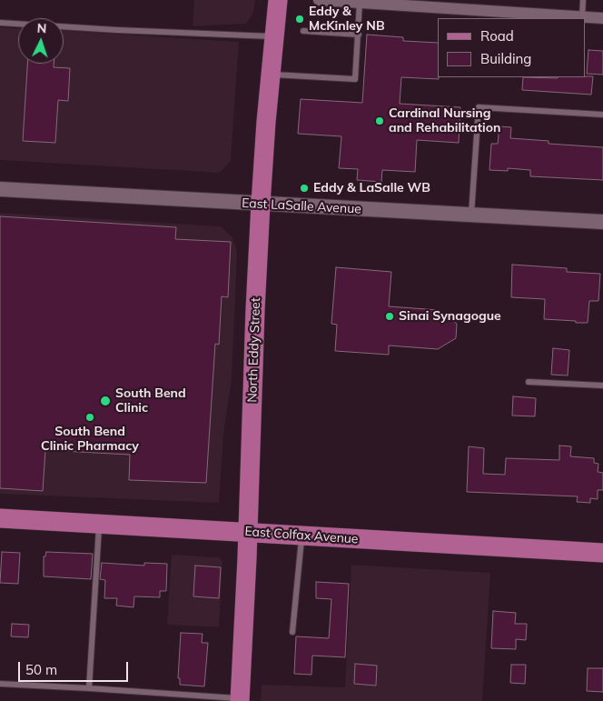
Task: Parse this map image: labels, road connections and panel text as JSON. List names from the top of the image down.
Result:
{
  "streets": {
    "main road": ["North Eddy Street", "East Colfax Avenue"],
    "street": ["East LaSalle Avenue"]
  },
  "crossings": [
    ["East LaSalle Avenue", "North Eddy Street"],
    ["North Eddy Street", "East Colfax Avenue"]
  ],
  "places": [
    "Eddy & McKinley NB",
    "Cardinal Nursing and Rehabilitation",
    "Eddy & LaSalle WB",
    "Sinai Synagogue",
    "South Bend Clinic",
    "South Bend Clinic Pharmacy"
  ],
  "legend": ["Road", "Building"],
  "scale_bar": "50 m",
  "north": "top"
}
